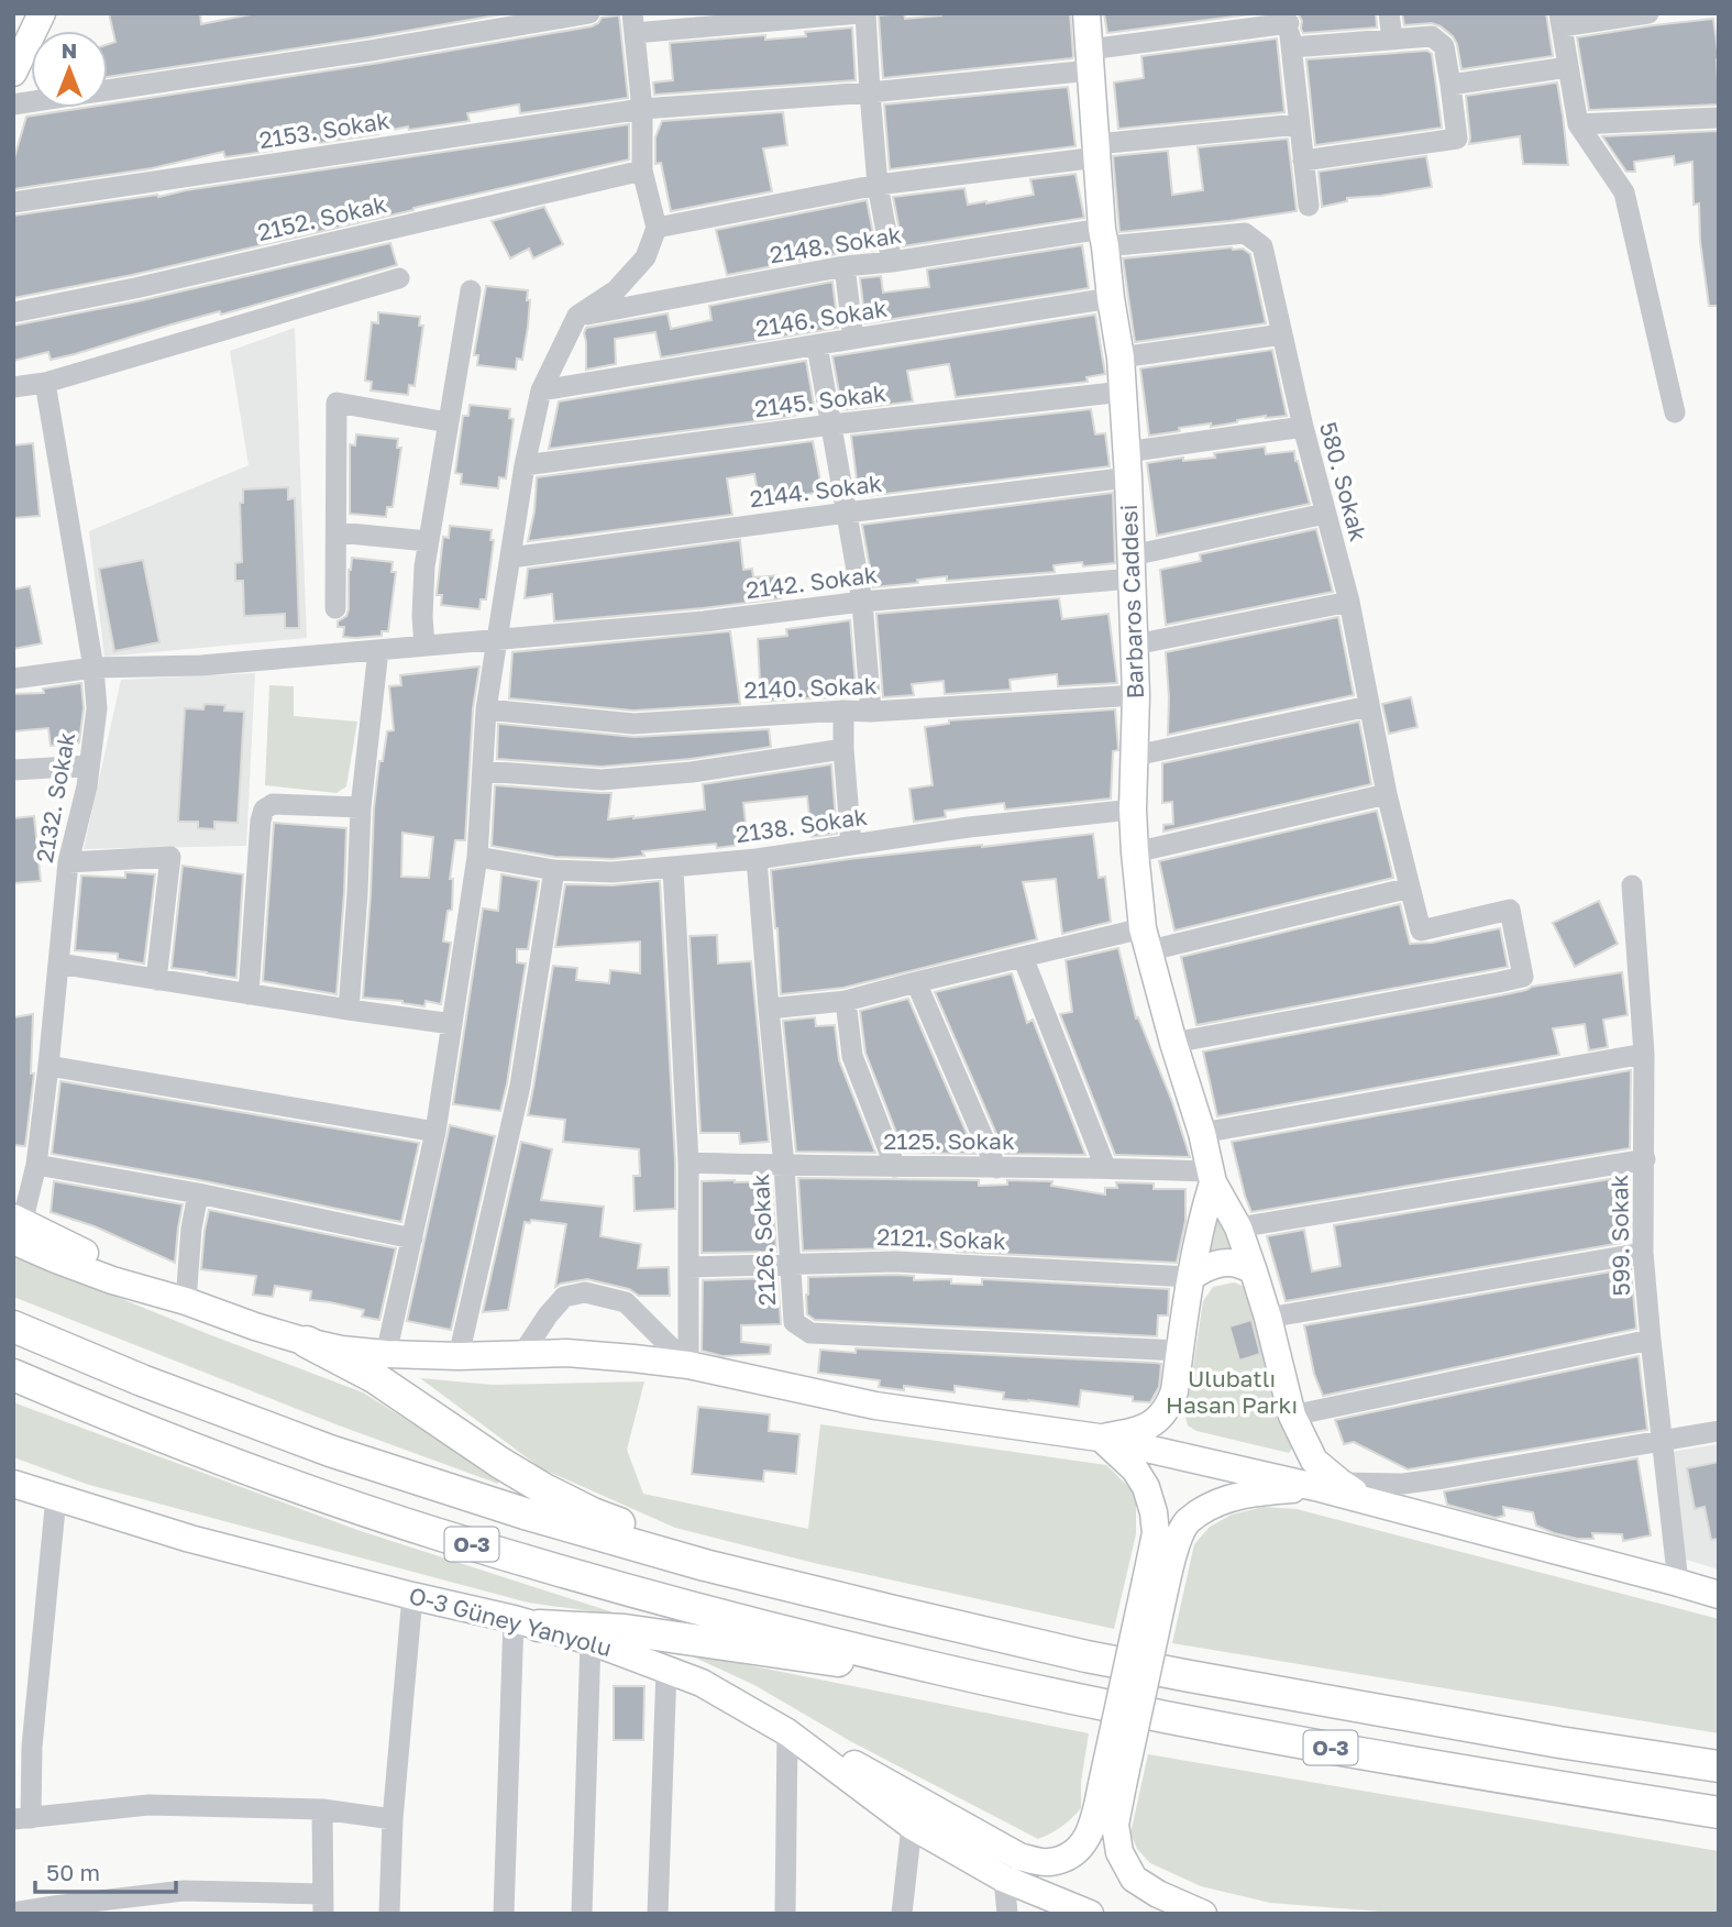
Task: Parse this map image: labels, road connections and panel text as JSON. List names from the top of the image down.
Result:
{
  "streets": {
    "highway": ["O-3"],
    "main road": ["Barbaros Caddesi", "O-3 Güney Yanyolu"],
    "street": [
      "2153. Sokak",
      "2152. Sokak",
      "2148. Sokak",
      "2146. Sokak",
      "2145. Sokak",
      "580. Sokak",
      "2144. Sokak",
      "2142. Sokak",
      "2140. Sokak",
      "2132. Sokak",
      "2138. Sokak",
      "2125. Sokak",
      "599. Sokak",
      "2126. Sokak",
      "2121. Sokak"
    ]
  },
  "crossings": [
    ["2153. Sokak", "Barbaros Caddesi"],
    ["2148. Sokak", "580. Sokak"],
    ["2148. Sokak", "Barbaros Caddesi"],
    ["2146. Sokak", "Barbaros Caddesi"],
    ["2145. Sokak", "Barbaros Caddesi"],
    ["580. Sokak", "2144. Sokak"],
    ["580. Sokak", "2142. Sokak"],
    ["580. Sokak", "Barbaros Caddesi"],
    ["2144. Sokak", "Barbaros Caddesi"],
    ["2142. Sokak", "Barbaros Caddesi"],
    ["2142. Sokak", "2132. Sokak"],
    ["Barbaros Caddesi", "2140. Sokak"],
    ["Barbaros Caddesi", "2138. Sokak"],
    ["Barbaros Caddesi", "2125. Sokak"],
    ["Barbaros Caddesi", "2126. Sokak"],
    ["Barbaros Caddesi", "2121. Sokak"],
    ["2138. Sokak", "2126. Sokak"],
    ["2125. Sokak", "2126. Sokak"],
    ["2126. Sokak", "2121. Sokak"]
  ],
  "parks": ["Ulubatlı Hasan Parkı"],
  "scale_bar": "50 m",
  "north": "top"
}
